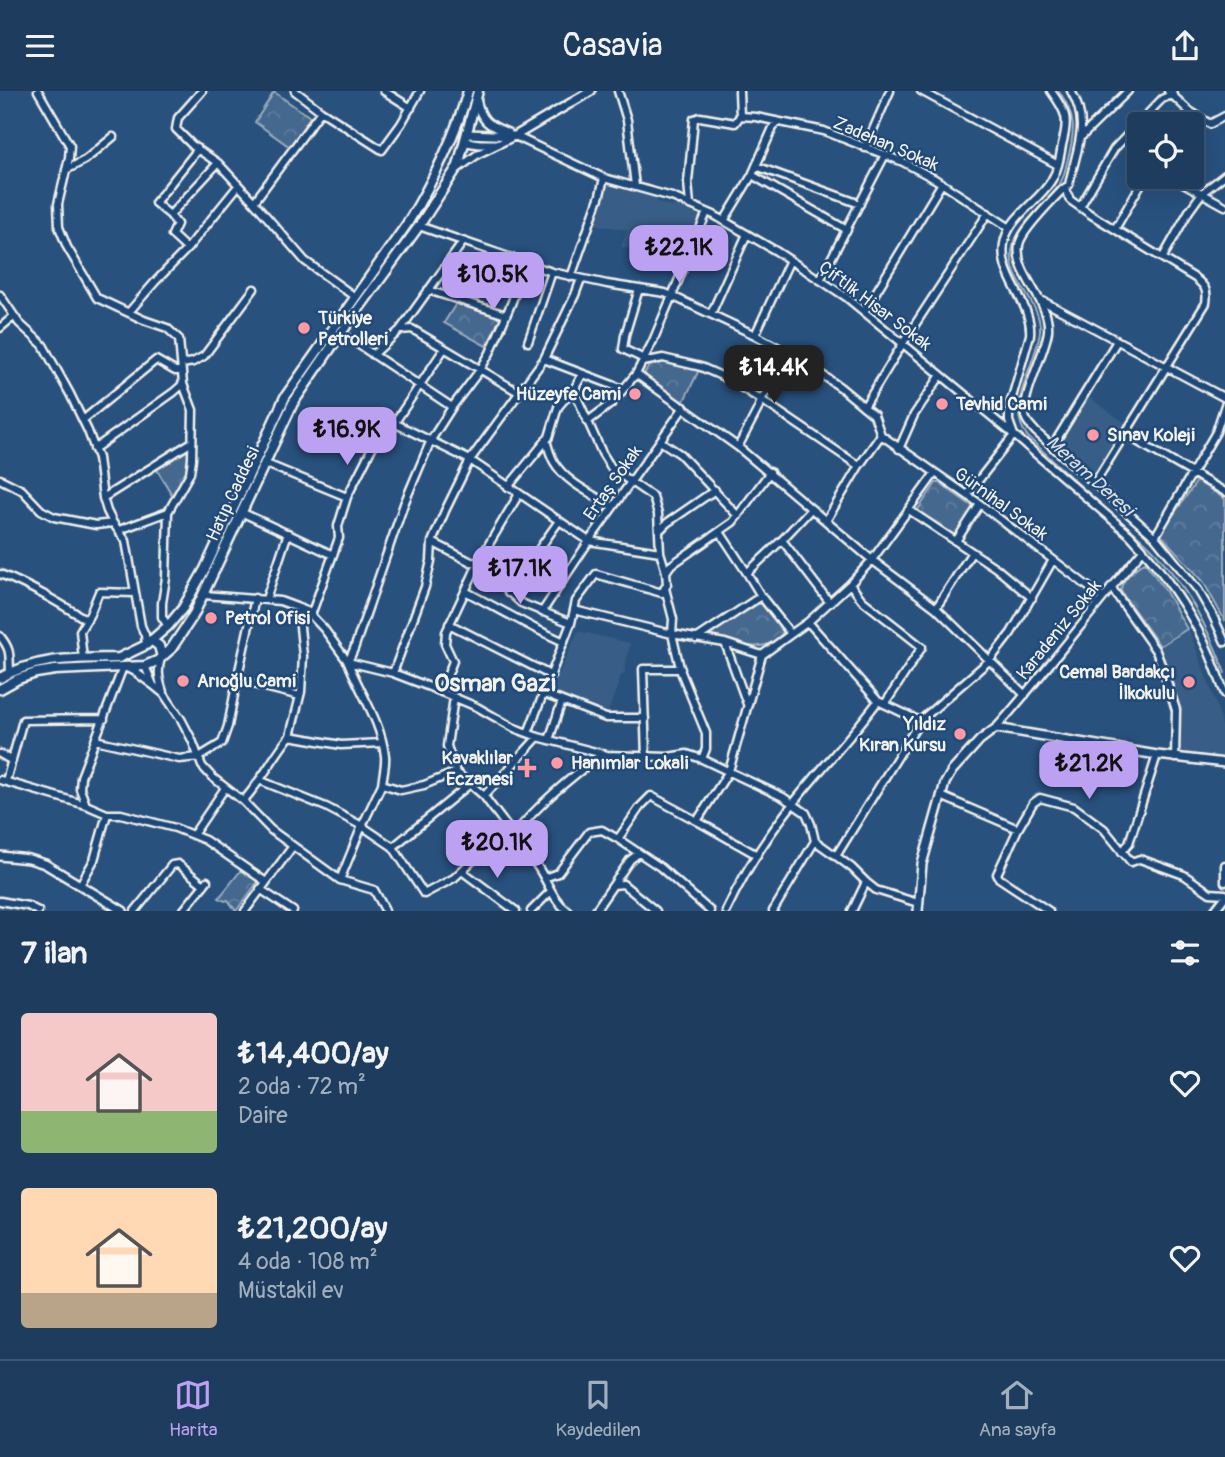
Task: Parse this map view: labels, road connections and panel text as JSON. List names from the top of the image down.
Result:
{
  "streets": {
    "main road": ["Hatıp Caddesi"],
    "street": [
      "Zadehan Sokak",
      "Çiftlik Hisar Sokak",
      "Ertaş Sokak",
      "Gürnihal Sokak",
      "Karadeniz Sokak"
    ]
  },
  "crossings": [
    ["Zadehan Sokak", "Çiftlik Hisar Sokak"],
    ["Çiftlik Hisar Sokak", "Karadeniz Sokak"],
    ["Gürnihal Sokak", "Karadeniz Sokak"]
  ],
  "districts": ["Osman Gazi"],
  "water": ["Meram Deresi"],
  "places": {
    "other": [
      "Türkiye Petrolleri",
      "Hüzeyfe Cami",
      "Tevhid Cami",
      "Sınav Koleji",
      "Petrol Ofisi",
      "Arıoğlu Cami",
      "Cemal Bardakçı İlkokulu",
      "Yıldız Kıran Kursu",
      "Hanımlar Lokali"
    ],
    "health": ["Kavaklılar Eczanesi"]
  },
  "page": {
    "header": "Casavia",
    "price": [
      "₺22.1K",
      "₺10.5K",
      "₺14.4K",
      "₺16.9K",
      "₺17.1K",
      "₺21.2K",
      "₺20.1K"
    ],
    "heading": "7 ilan",
    "list": [
      {
        "name": "₺14,400/ay",
        "note": "2 oda · 72 m² · Daire"
      },
      {
        "name": "₺21,200/ay",
        "note": "4 oda · 108 m² · Müstakil ev"
      }
    ],
    "tabs": ["Harita", "Kaydedilen", "Ana sayfa"]
  }
}
